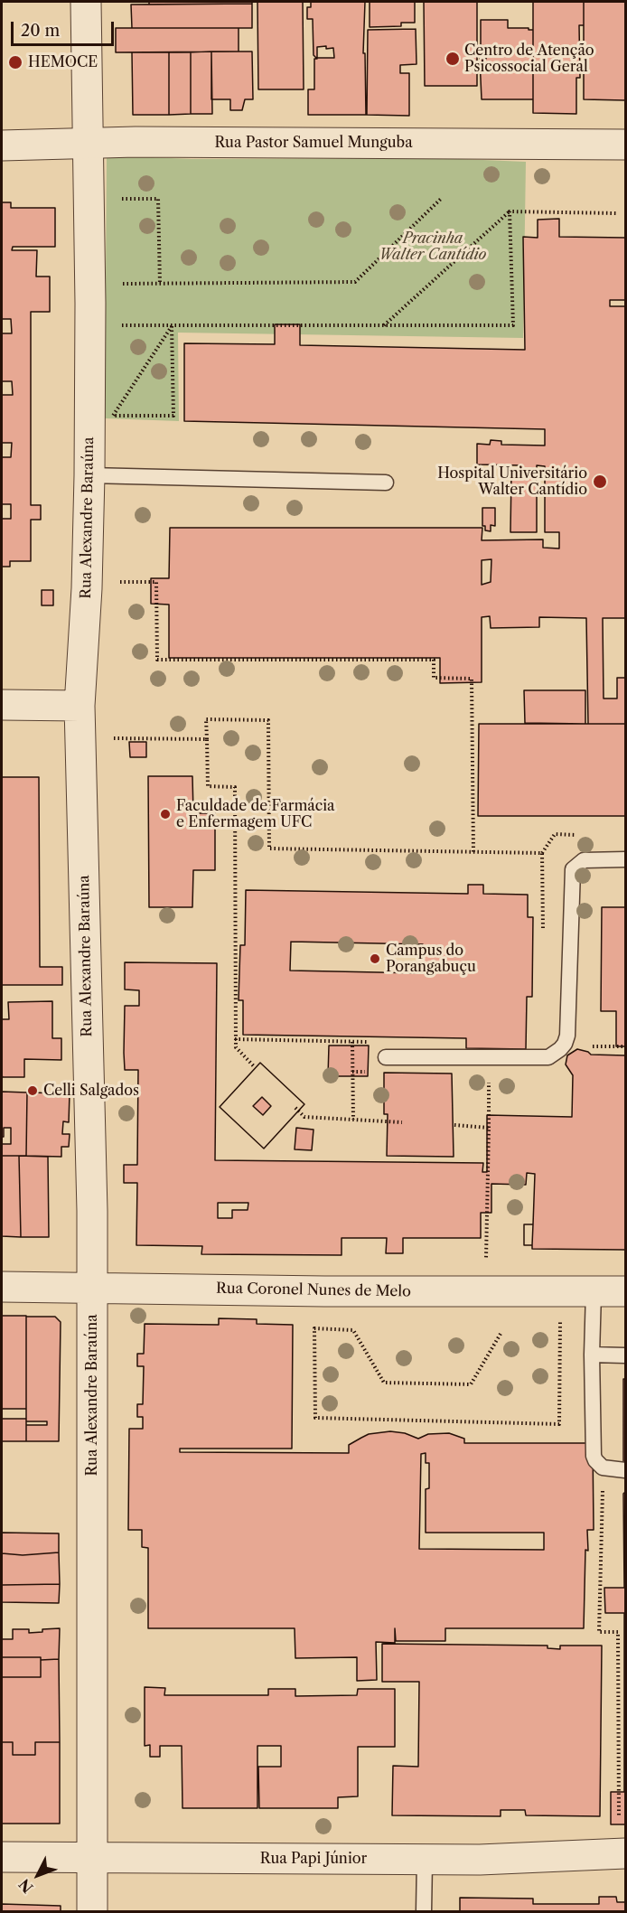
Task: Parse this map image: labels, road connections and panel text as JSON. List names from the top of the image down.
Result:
{
  "streets": {
    "street": [
      "Rua Pastor Samuel Munguba",
      "Rua Alexandre Baraúna",
      "Rua Coronel Nunes de Melo",
      "Rua Papi Júnior"
    ]
  },
  "crossings": [
    ["Rua Pastor Samuel Munguba", "Rua Alexandre Baraúna"],
    ["Rua Alexandre Baraúna", "Rua Coronel Nunes de Melo"],
    ["Rua Alexandre Baraúna", "Rua Papi Júnior"]
  ],
  "parks": ["Pracinha Walter Cantídio"],
  "places": [
    "Centro de Atenção Psicossocial Geral",
    "HEMOCE",
    "Hospital Universitário Walter Cantídio",
    "Faculdade de Farmácia e Enfermagem UFC",
    "Campus do Porangabuçu",
    "Celli Salgados"
  ],
  "scale_bar": "20 m",
  "north": "bottom left"
}
